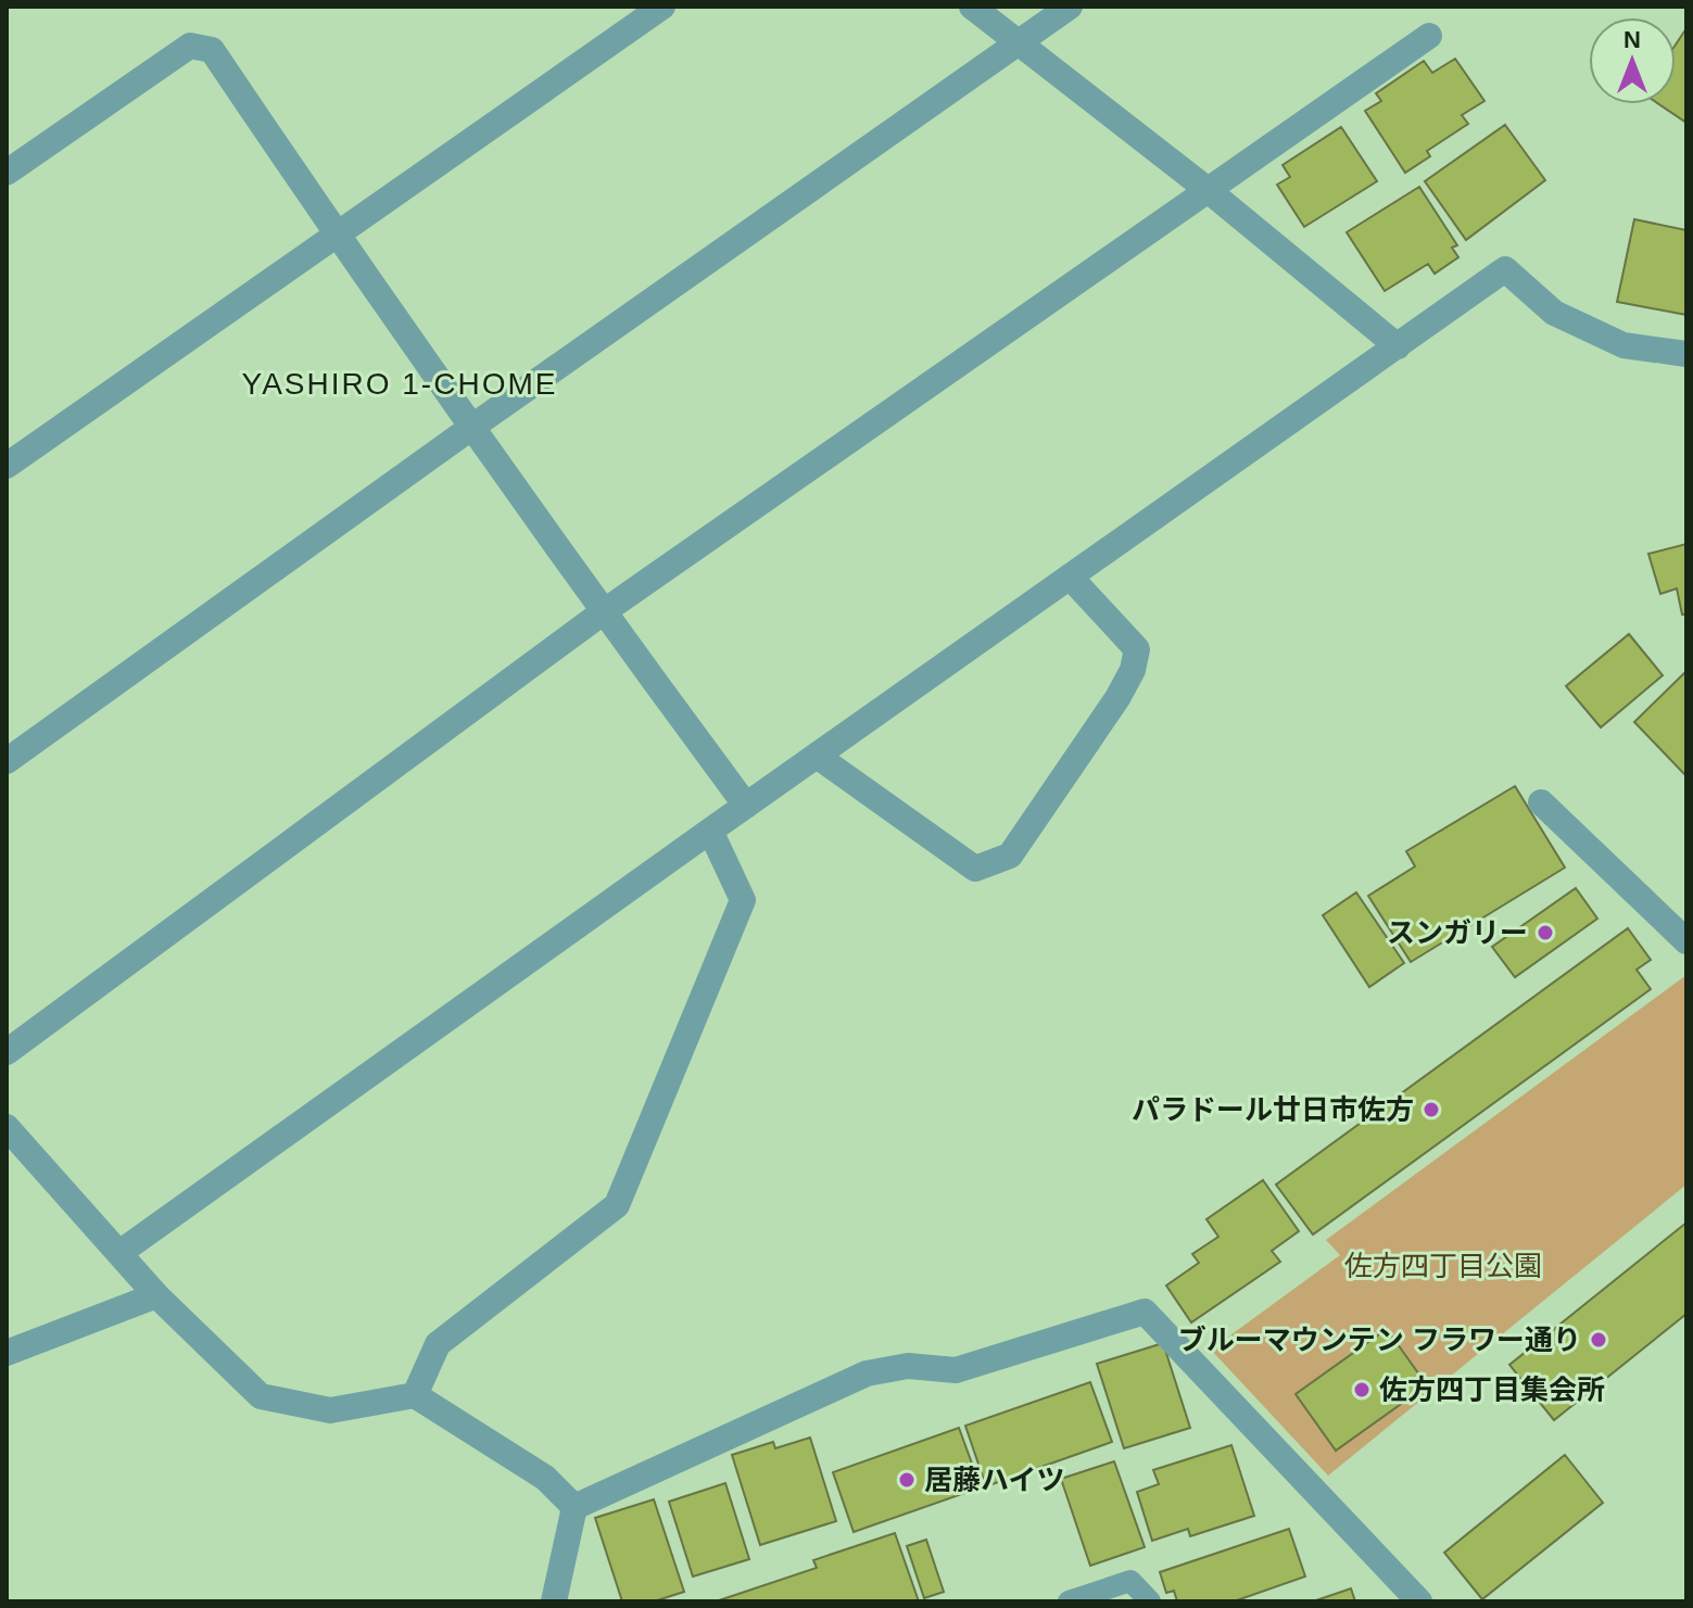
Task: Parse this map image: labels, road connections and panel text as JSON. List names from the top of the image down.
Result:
{
  "districts": ["YASHIRO 1-CHOME"],
  "parks": ["佐方四丁目公園"],
  "places": [
    "スンガリー",
    "パラドール廿日市佐方",
    "ブルーマウンテン フラワー通り",
    "佐方四丁目集会所",
    "居藤ハイツ"
  ],
  "north": "top"
}
